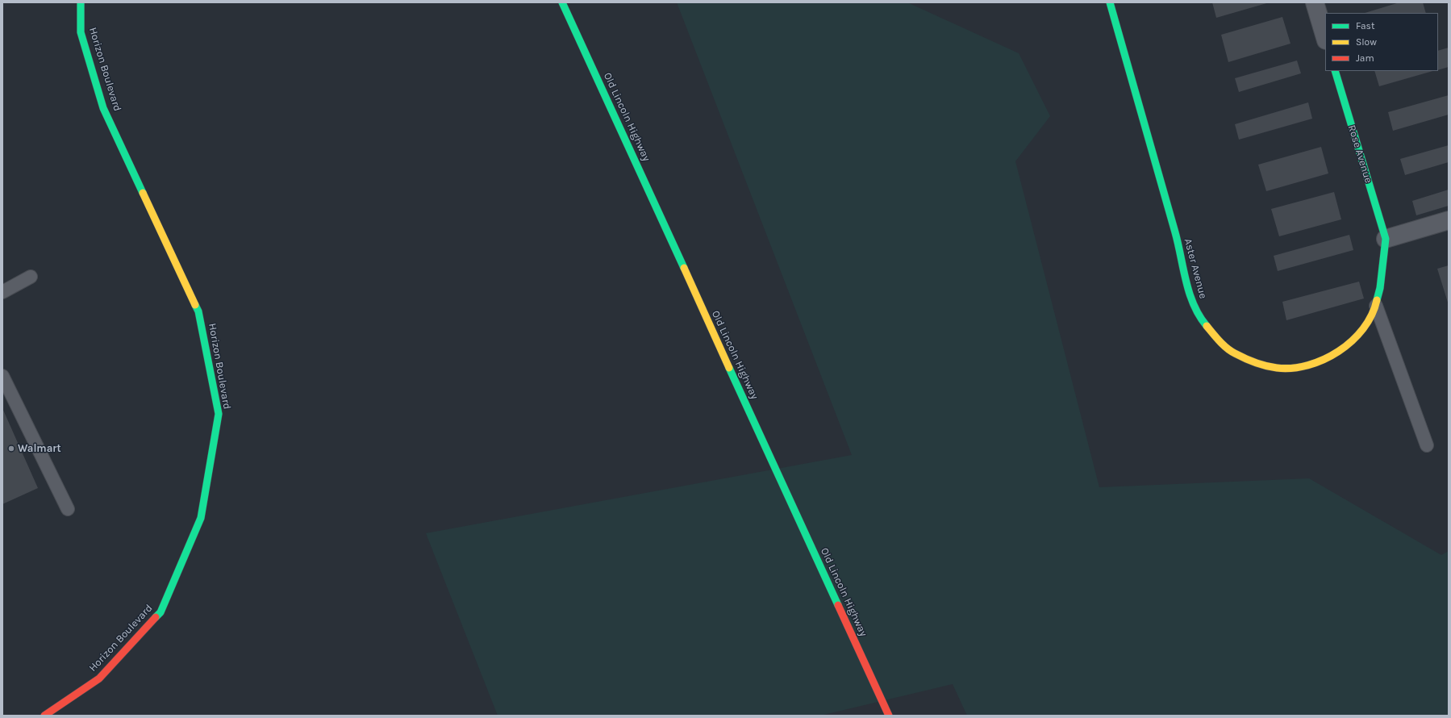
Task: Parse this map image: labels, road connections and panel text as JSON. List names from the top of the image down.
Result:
{
  "streets": {
    "street": [
      "Horizon Boulevard",
      "Old Lincoln Highway",
      "Rose Avenue",
      "Aster Avenue"
    ]
  },
  "crossings": [
    ["Rose Avenue", "Aster Avenue"]
  ],
  "places": ["Walmart"],
  "legend": ["Fast", "Slow", "Jam"]
}
